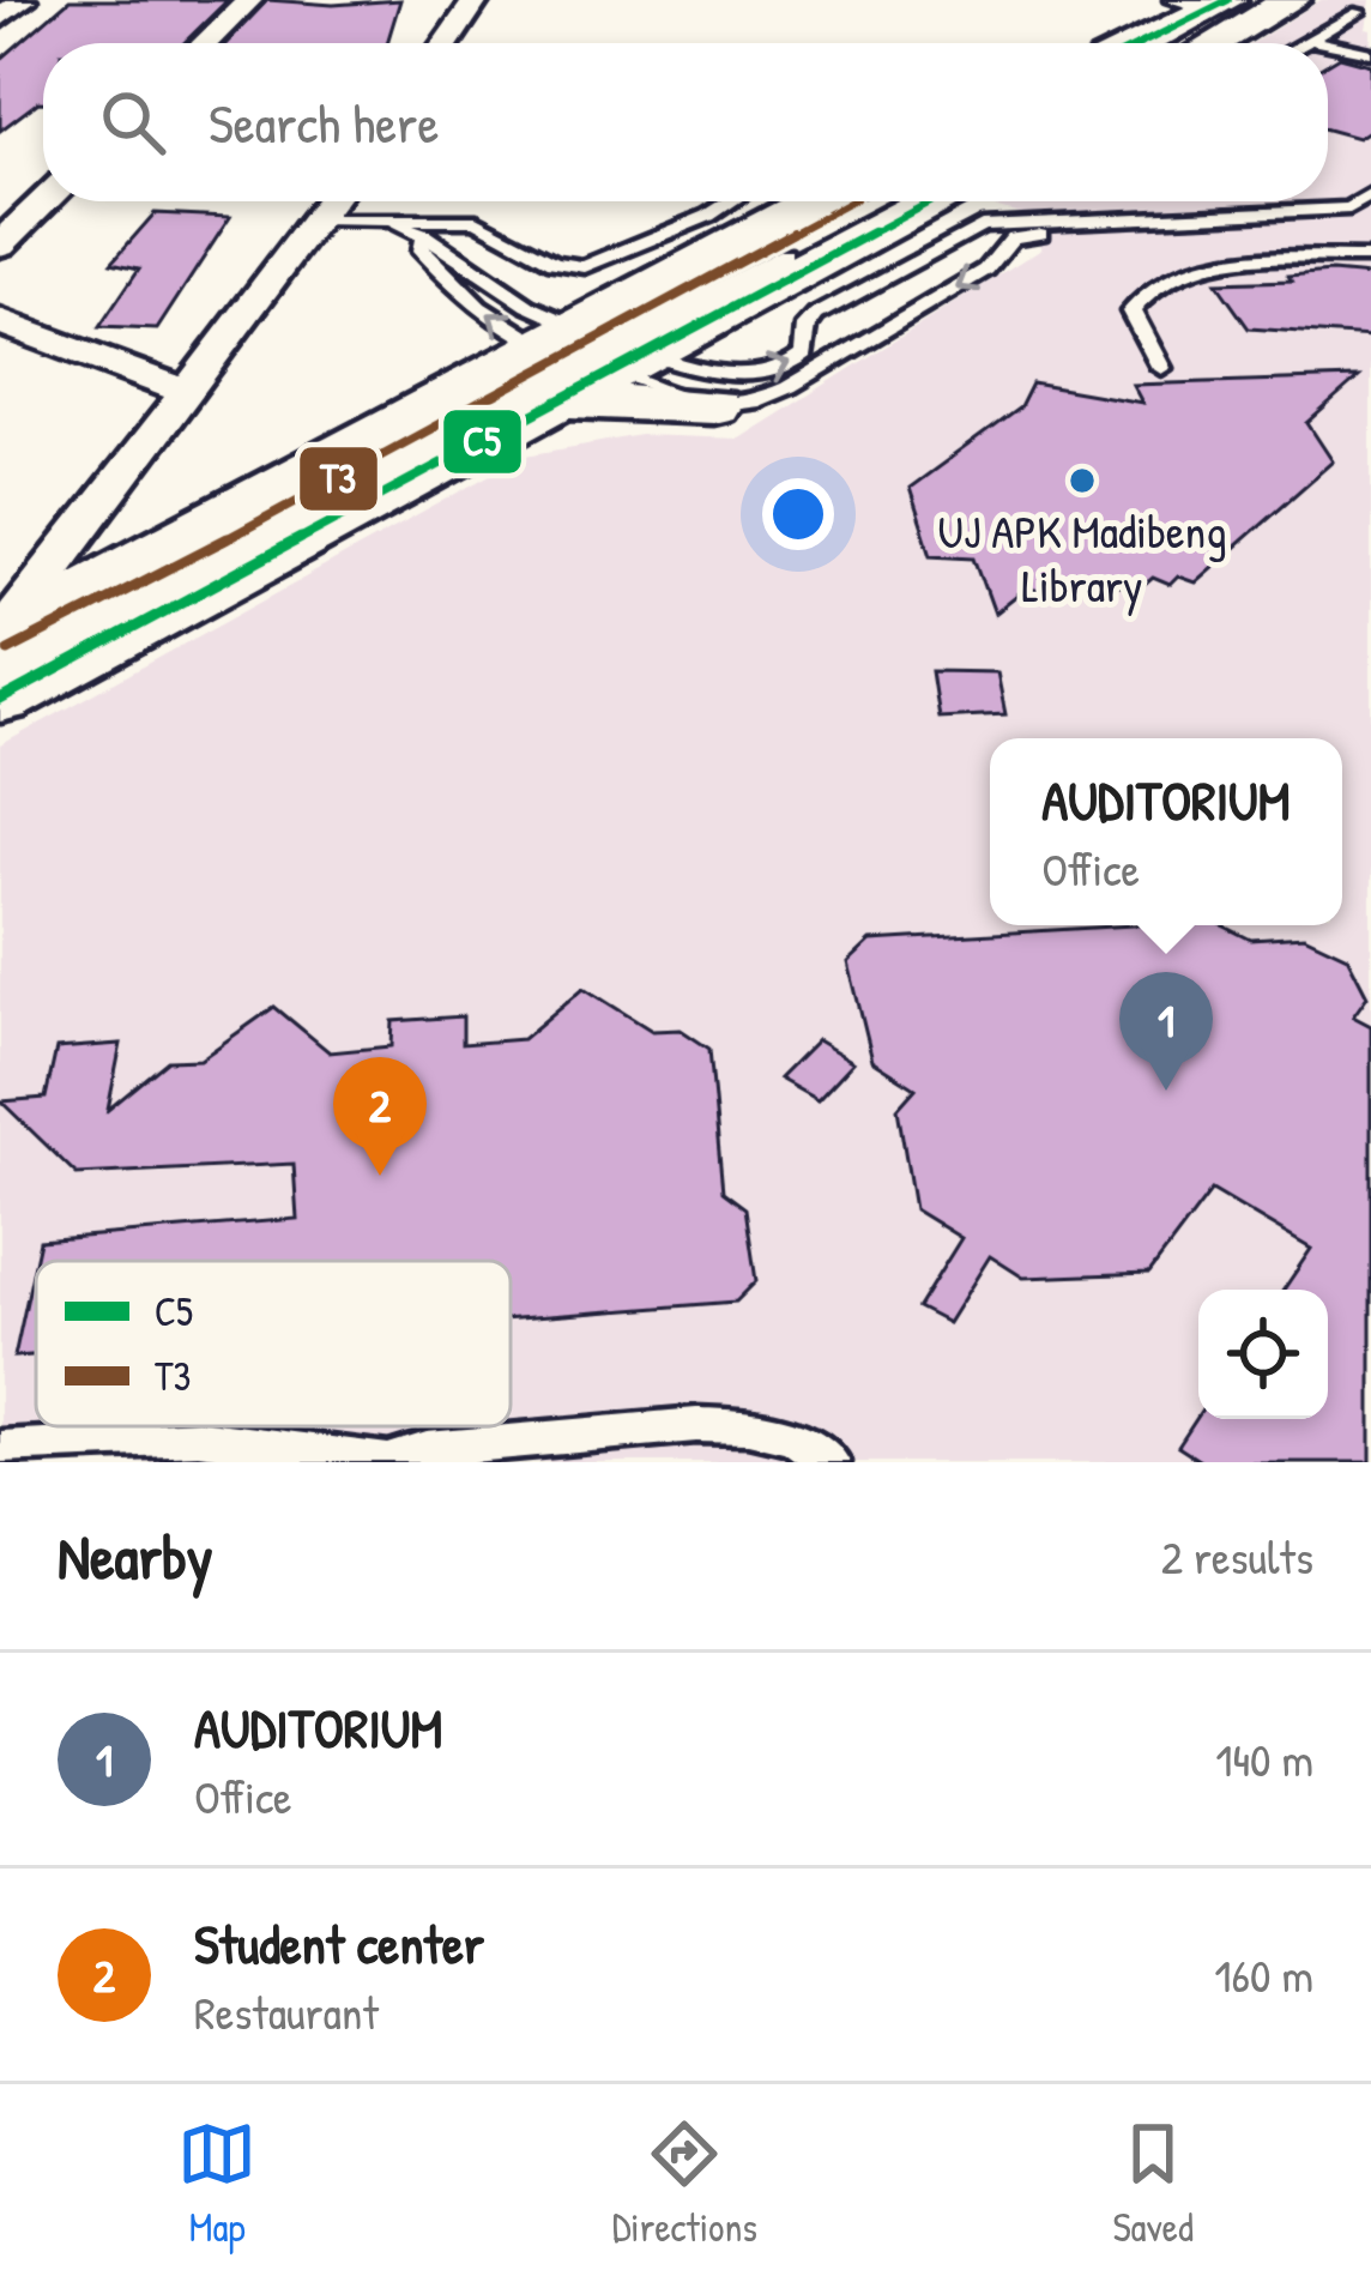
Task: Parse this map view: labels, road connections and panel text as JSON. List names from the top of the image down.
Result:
{
  "places": ["UJ APK Madibeng Library"],
  "lines": ["transit line C5", "transit line T3"],
  "legend": ["C5", "T3"],
  "page": {
    "search": "Search here",
    "popup": ["AUDITORIUM", "Office"],
    "pins": ["1", "2"],
    "heading": ["Nearby", "2 results"],
    "list": [
      {
        "mark": "1",
        "name": "AUDITORIUM",
        "note": "Office",
        "value": "140 m"
      },
      {
        "mark": "2",
        "name": "Student center",
        "note": "Restaurant",
        "value": "160 m"
      }
    ],
    "nav": ["Map", "Directions", "Saved"]
  }
}
